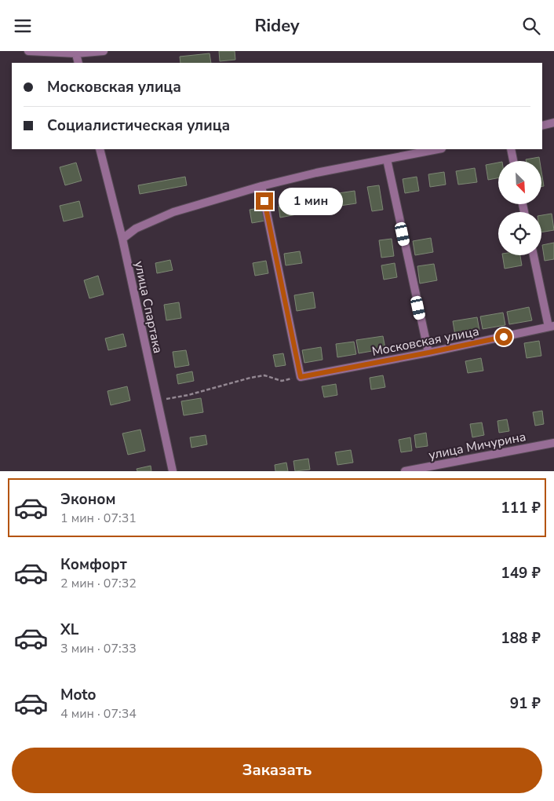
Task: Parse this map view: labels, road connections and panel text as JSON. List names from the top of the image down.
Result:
{
  "streets": {
    "street": ["улица Спартака", "Московская улица", "улица Мичурина"]
  },
  "north": "bottom right",
  "page": {
    "header": "Ridey",
    "banner": ["Московская улица", "Социалистическая улица"],
    "bubble": "1 мин",
    "list": [
      {
        "name": "Эконом",
        "note": "1 мин · 07:31",
        "value": "111 ₽"
      },
      {
        "name": "Комфорт",
        "note": "2 мин · 07:32",
        "value": "149 ₽"
      },
      {
        "name": "XL",
        "note": "3 мин · 07:33",
        "value": "188 ₽"
      },
      {
        "name": "Moto",
        "note": "4 мин · 07:34",
        "value": "91 ₽"
      }
    ],
    "buttons": "Заказать"
  }
}
